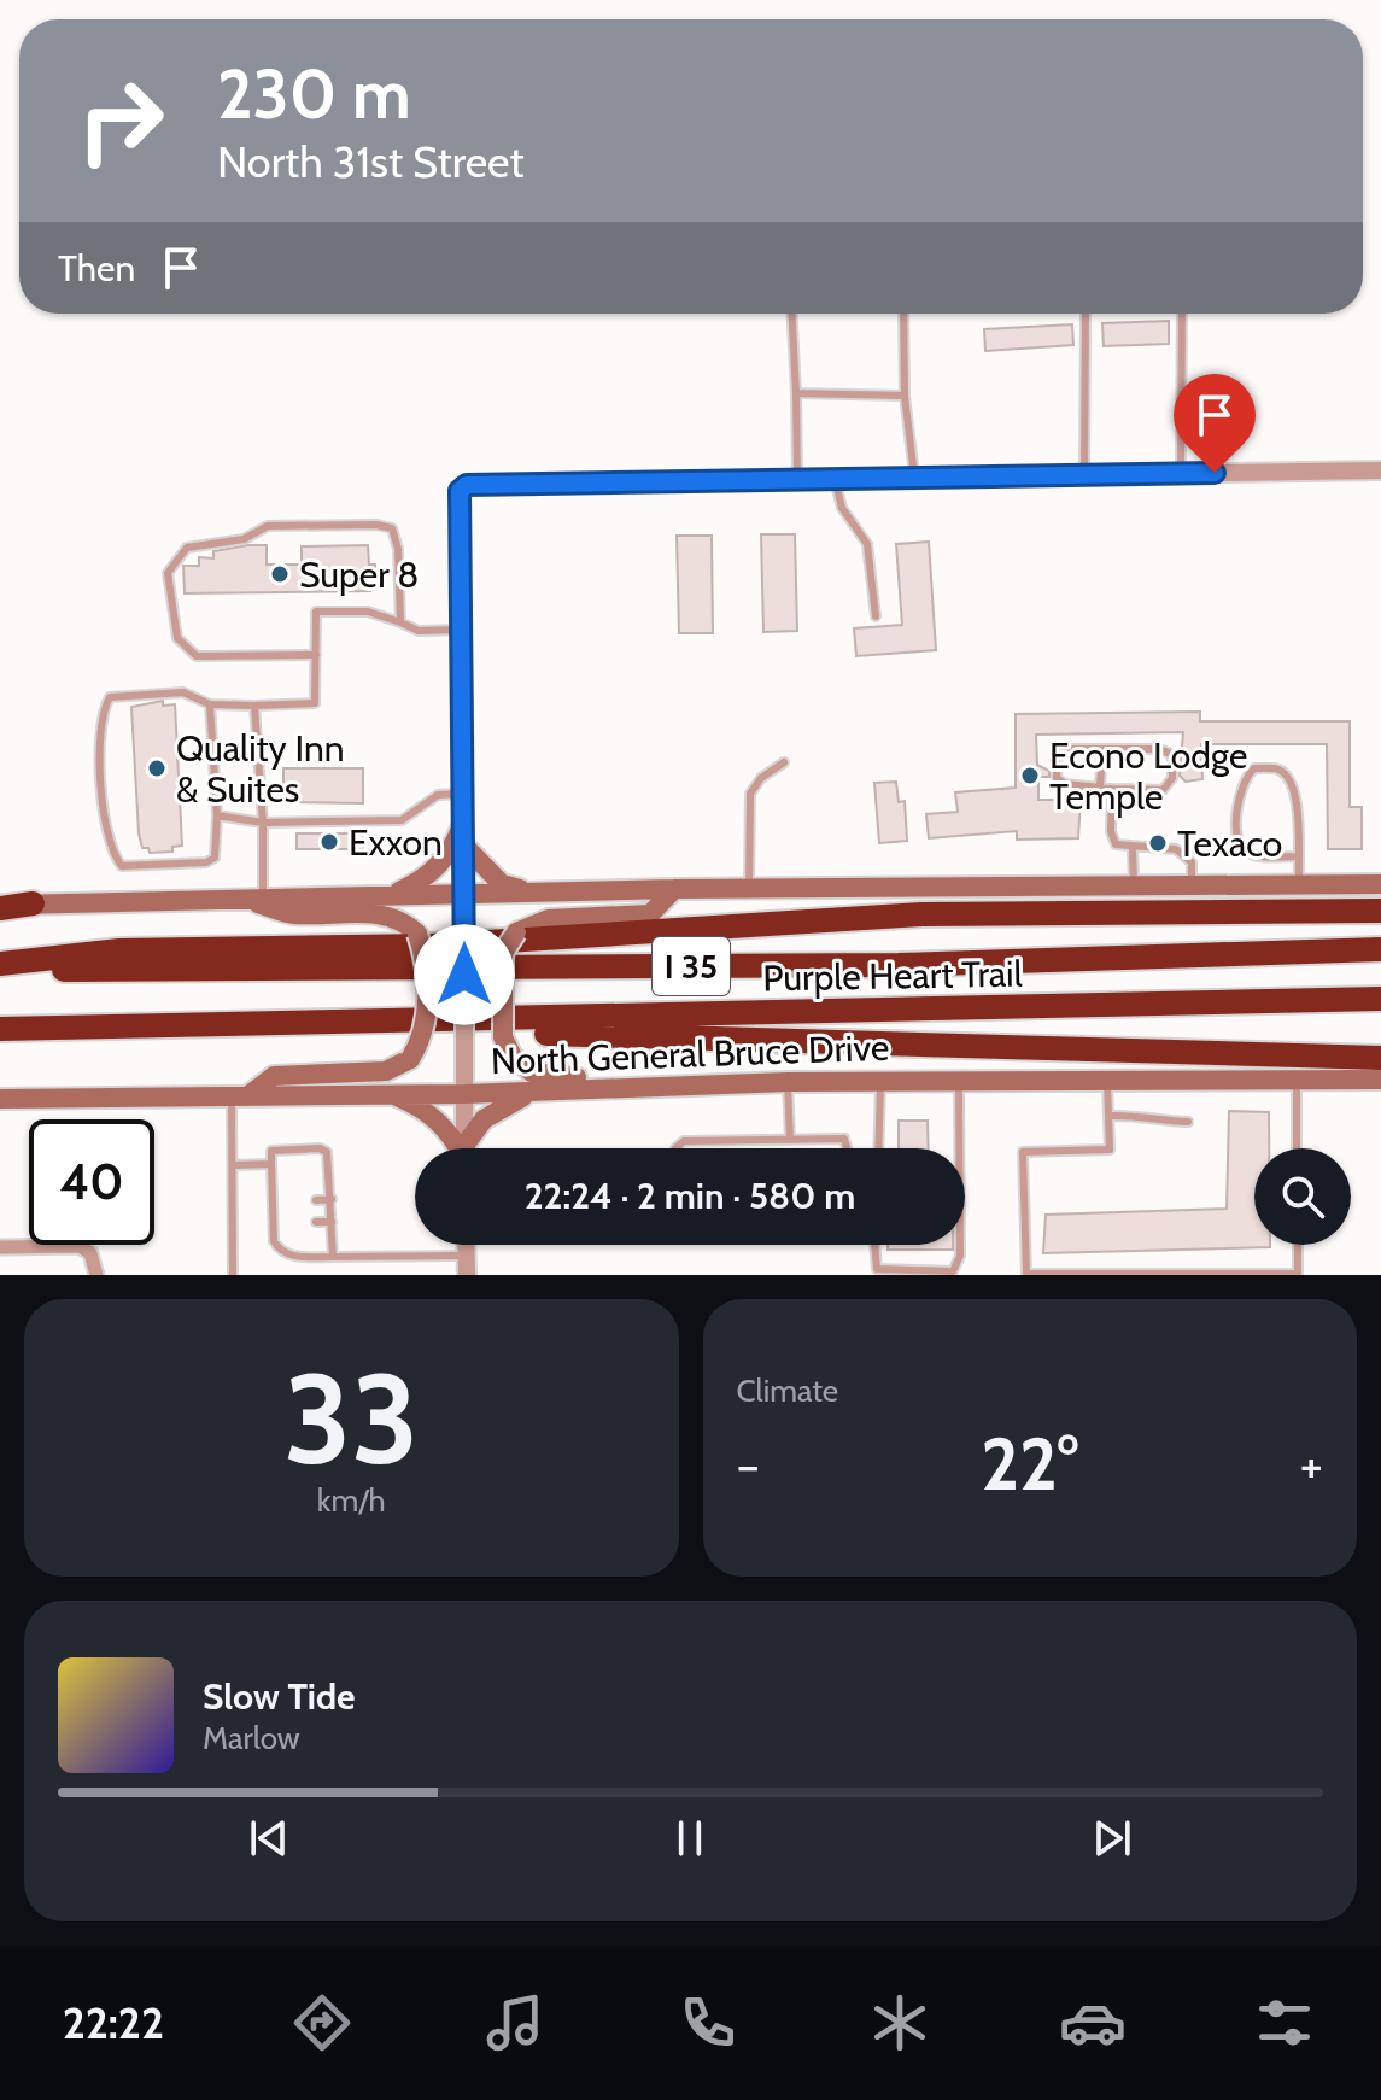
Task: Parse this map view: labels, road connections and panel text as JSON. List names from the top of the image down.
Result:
{
  "streets": {
    "highway": ["I 35", "Purple Heart Trail"],
    "main road": ["North General Bruce Drive"]
  },
  "places": [
    "Super 8",
    "Quality Inn & Suites",
    "Econo Lodge Temple",
    "Exxon",
    "Texaco"
  ],
  "page": {
    "turn": ["230 m", "North 31st Street"],
    "then": "Then",
    "limit": "40",
    "trip": "22:24 · 2 min · 580 m",
    "tile": [
      ["33", "km/h"],
      "Climate"
    ],
    "heat": ["−", "22°", "+"],
    "song": ["Slow Tide", "Marlow"],
    "tabs": "22:22"
  }
}
